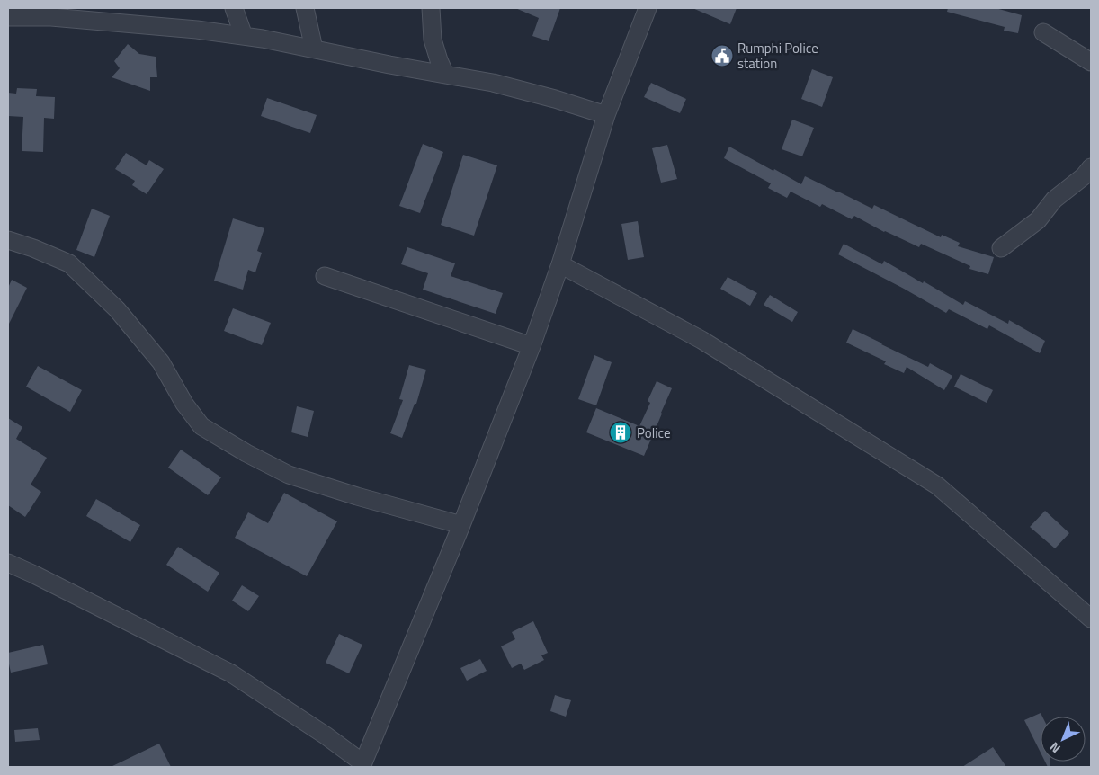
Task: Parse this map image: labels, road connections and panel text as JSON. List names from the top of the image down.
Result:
{
  "places": {
    "public building": ["Rumphi Police station"],
    "building": ["Police"]
  },
  "north": "bottom left"
}
